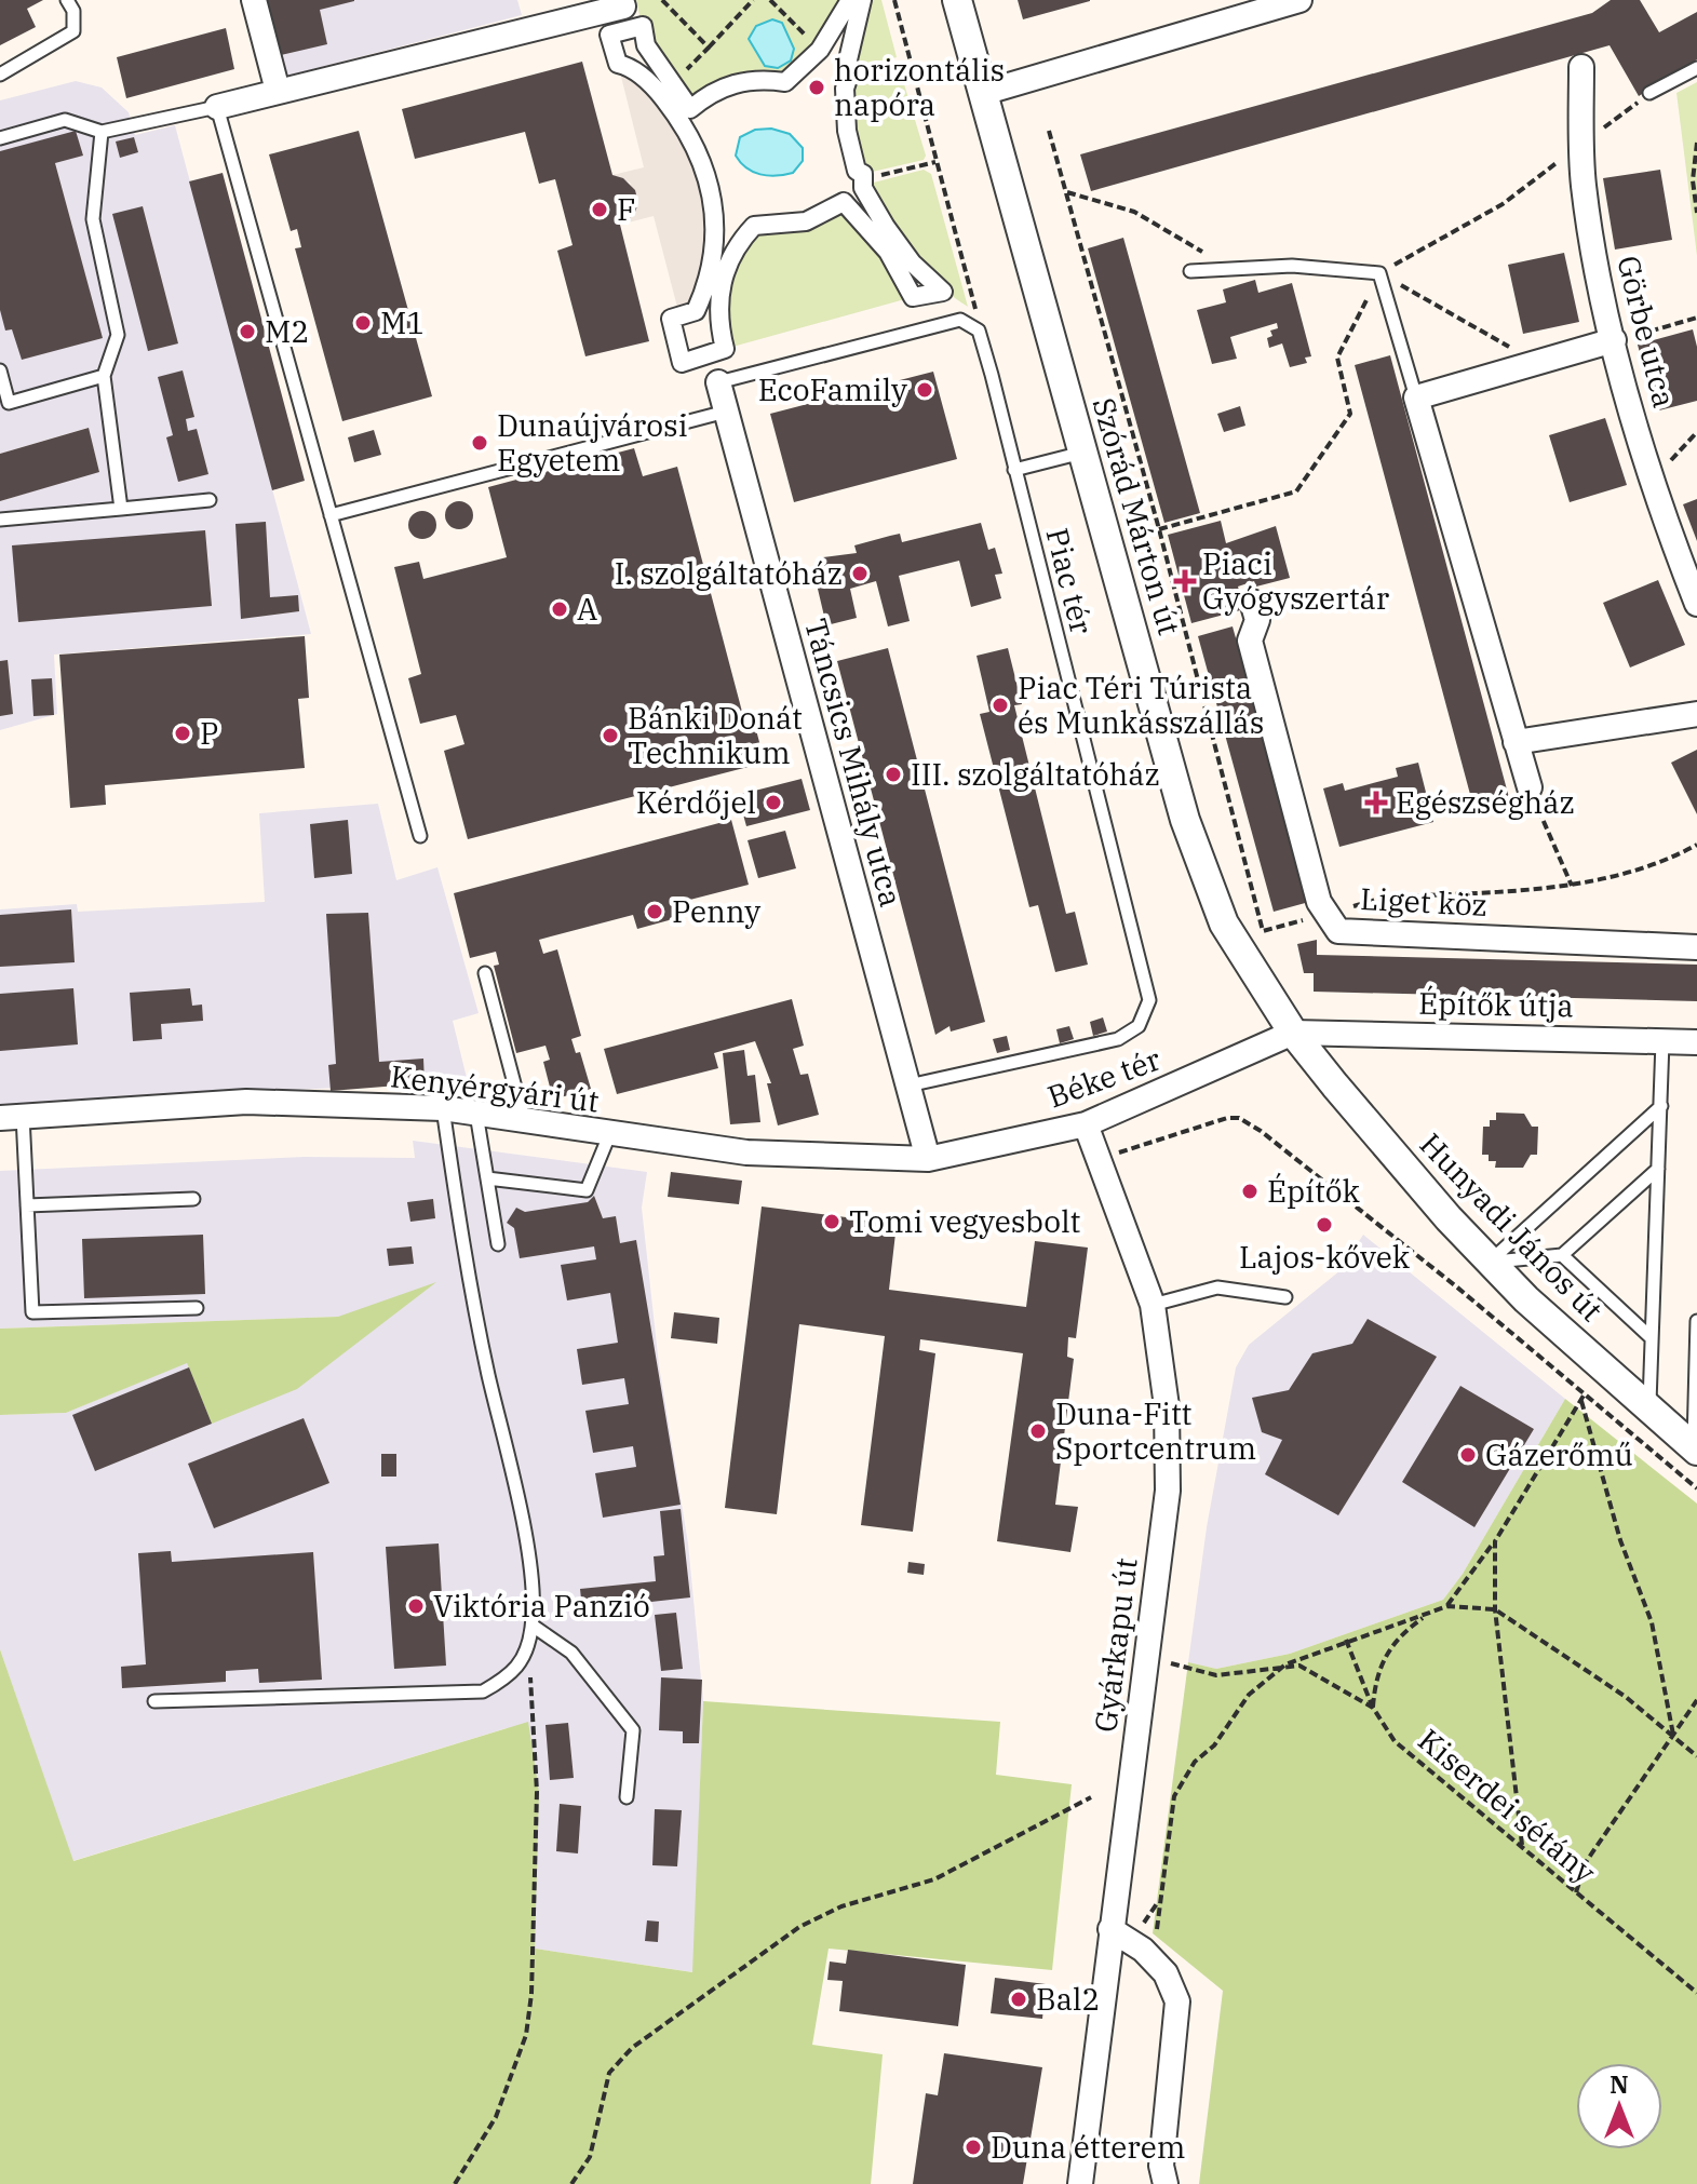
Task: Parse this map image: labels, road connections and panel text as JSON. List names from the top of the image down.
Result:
{
  "streets": {
    "street": [
      "Görbe utca",
      "Szórád Márton út",
      "Táncsics Mihály utca",
      "Liget köz",
      "Építők útja",
      "Béke tér",
      "Kenyérgyári út",
      "Hunyadi János út",
      "Gyárkapu út"
    ],
    "lane": ["Piac tér"],
    "path": ["Kiserdei sétány"]
  },
  "crossings": [
    ["Szórád Márton út", "Építők útja"],
    ["Szórád Márton út", "Béke tér"],
    ["Szórád Márton út", "Hunyadi János út"],
    ["Piac tér", "Táncsics Mihály utca"],
    ["Táncsics Mihály utca", "Béke tér"],
    ["Táncsics Mihály utca", "Kenyérgyári út"],
    ["Építők útja", "Béke tér"],
    ["Építők útja", "Hunyadi János út"],
    ["Béke tér", "Kenyérgyári út"],
    ["Béke tér", "Hunyadi János út"],
    ["Béke tér", "Gyárkapu út"]
  ],
  "places": {
    "other": [
      "horizontális napóra",
      "F",
      "M1",
      "M2",
      "EcoFamily",
      "Dunaújvárosi Egyetem",
      "I. szolgáltatóház",
      "A",
      "Piac Téri Túrista és Munkásszállás",
      "P",
      "Bánki Donát Technikum",
      "III. szolgáltatóház",
      "Kérdőjel",
      "Penny",
      "Építők",
      "Tomi vegyesbolt",
      "Lajos-kővek",
      "Duna-Fitt Sportcentrum",
      "Gázerőmű",
      "Viktória Panzió",
      "Bal2",
      "Duna étterem"
    ],
    "health": ["Piaci Gyógyszertár", "Egészségház"]
  },
  "north": "top"
}
